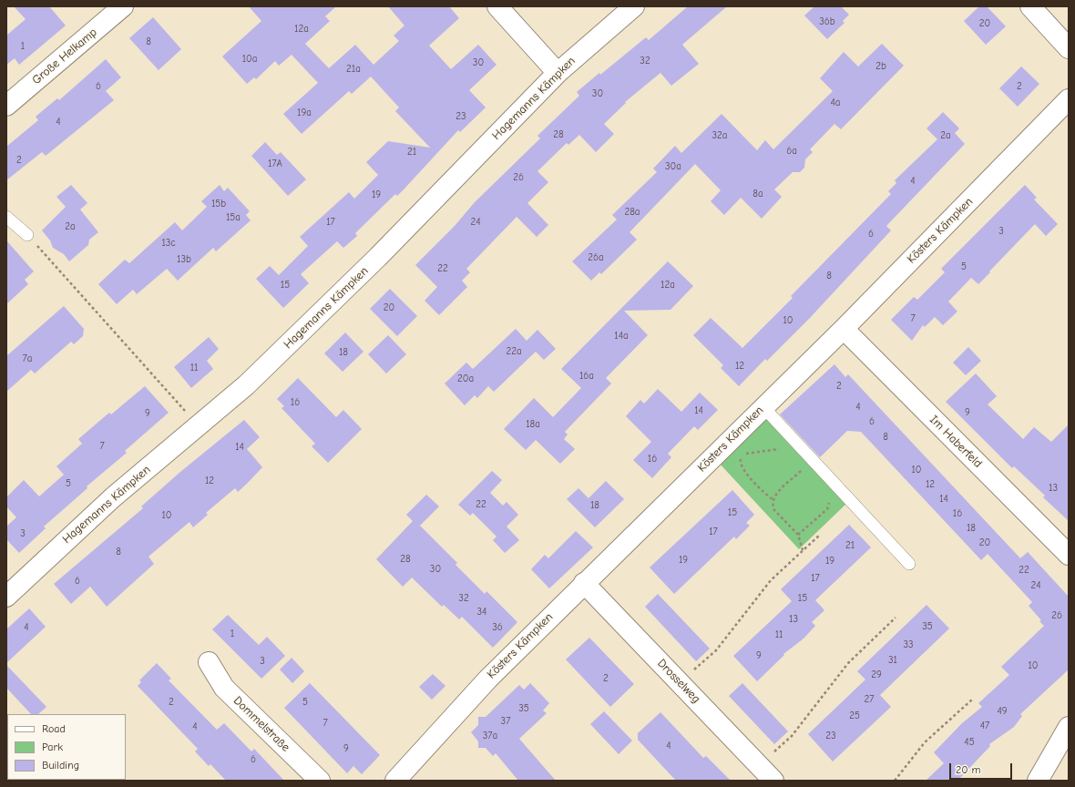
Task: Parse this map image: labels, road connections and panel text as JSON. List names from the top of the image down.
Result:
{
  "streets": {
    "street": [
      "Große Helkamp",
      "Hagemanns Kämpken",
      "Kösters Kämpken",
      "Im Haberfeld",
      "Drosselweg",
      "Dommelstraße"
    ]
  },
  "crossings": [
    ["Kösters Kämpken", "Im Haberfeld"],
    ["Kösters Kämpken", "Drosselweg"]
  ],
  "house_numbers": [
    "36b",
    "20",
    "12a",
    "8",
    "1",
    "10a",
    "32",
    "30",
    "2b",
    "21a",
    "6",
    "2",
    "30",
    "4a",
    "19a",
    "23",
    "4",
    "28",
    "32a",
    "2a",
    "6a",
    "21",
    "2",
    "17A",
    "30a",
    "26",
    "4",
    "8a",
    "19",
    "15b",
    "28a",
    "15a",
    "17",
    "24",
    "2a",
    "3",
    "6",
    "13c",
    "26a",
    "13b",
    "5",
    "22",
    "8",
    "15",
    "12a",
    "20",
    "7",
    "10",
    "14a",
    "22a",
    "18",
    "7a",
    "12",
    "11",
    "16a",
    "20a",
    "2",
    "16",
    "4",
    "14",
    "9",
    "9",
    "6",
    "18a",
    "8",
    "7",
    "14",
    "16",
    "10",
    "12",
    "5",
    "12",
    "13",
    "14",
    "22",
    "18",
    "15",
    "16",
    "10",
    "18",
    "17",
    "3",
    "20",
    "21",
    "8",
    "28",
    "19",
    "19",
    "30",
    "22",
    "17",
    "6",
    "24",
    "32",
    "15",
    "34",
    "26",
    "13",
    "35",
    "4",
    "36",
    "1",
    "11",
    "33",
    "9",
    "31",
    "3",
    "10",
    "29",
    "2",
    "27",
    "2",
    "5",
    "35",
    "49",
    "25",
    "37",
    "7",
    "47",
    "4",
    "37a",
    "23",
    "45",
    "4",
    "9",
    "6"
  ],
  "legend": ["Road", "Park", "Building"],
  "scale_bar": "20 m"
}
